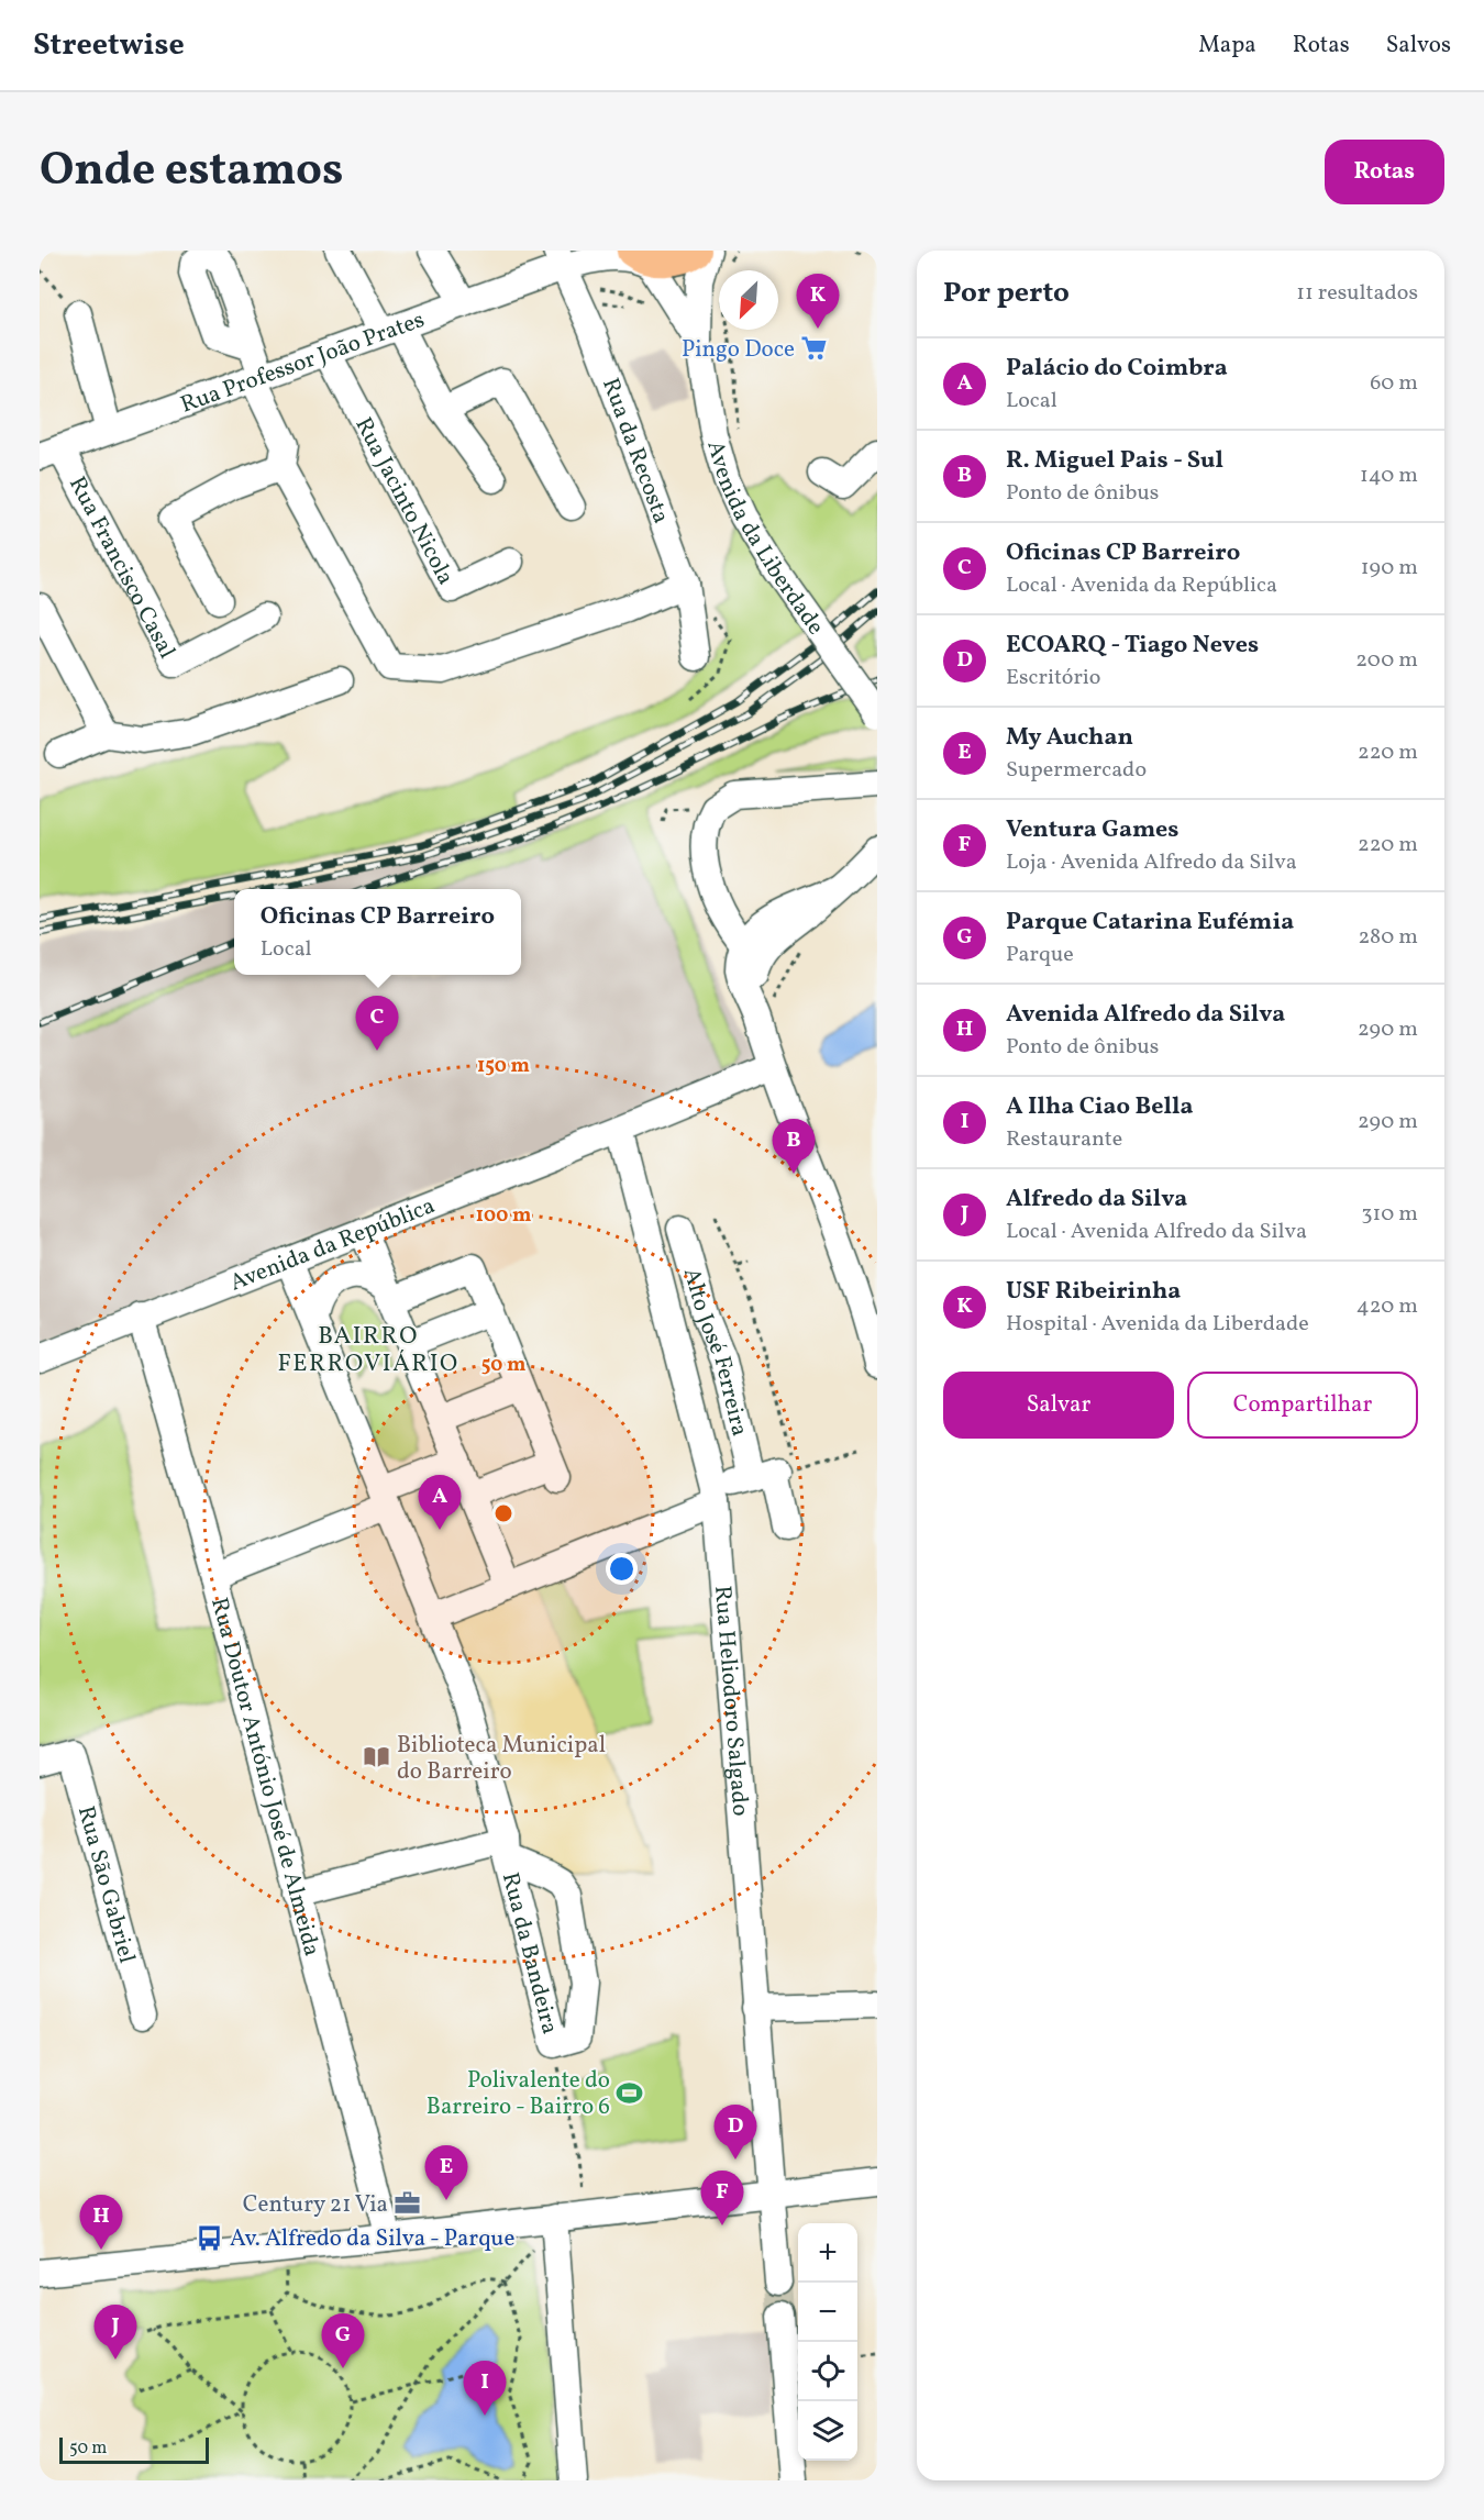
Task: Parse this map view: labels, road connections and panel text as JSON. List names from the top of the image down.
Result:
{
  "streets": {
    "street": [
      "Rua Professor João Prates",
      "Rua da Recosta",
      "Rua Jacinto Nicola",
      "Avenida da Liberdade",
      "Rua Francisco Casal",
      "Avenida da República",
      "Alto José Ferreira",
      "Rua Heliodoro Salgado",
      "Rua Doutor António José de Almeida",
      "Rua São Gabriel",
      "Rua da Bandeira"
    ]
  },
  "crossings": [
    ["Rua Professor João Prates", "Rua da Recosta"],
    ["Rua Professor João Prates", "Rua Jacinto Nicola"],
    ["Rua Professor João Prates", "Avenida da Liberdade"],
    ["Rua Professor João Prates", "Rua Francisco Casal"],
    ["Avenida da República", "Rua Heliodoro Salgado"],
    ["Avenida da República", "Rua Doutor António José de Almeida"],
    ["Avenida da República", "Rua da Bandeira"],
    ["Rua Doutor António José de Almeida", "Rua da Bandeira"]
  ],
  "districts": ["BAIRRO FERROVIÁRIO"],
  "places": {
    "supermarket": ["Pingo Doce"],
    "library": ["Biblioteca Municipal do Barreiro"],
    "sports": ["Polivalente do Barreiro - Bairro 6"],
    "office": ["Century 21 Via"],
    "bus stop": ["Av. Alfredo da Silva - Parque"]
  },
  "scale_bar": "50 m",
  "north": "bottom left",
  "page": {
    "header": "Streetwise",
    "nav": ["Mapa", "Rotas", "Salvos"],
    "title": "Onde estamos",
    "buttons": [
      "Rotas",
      ["Salvar", "Compartilhar"]
    ],
    "heading": ["Por perto", "11 resultados"],
    "pins": [
      "K",
      "C",
      "B",
      "A",
      "D",
      "E",
      "F",
      "H",
      "J",
      "G",
      "I"
    ],
    "list": [
      {
        "mark": "A",
        "name": "Palácio do Coimbra",
        "note": "Local",
        "value": "60 m"
      },
      {
        "mark": "B",
        "name": "R. Miguel Pais - Sul",
        "note": "Ponto de ônibus",
        "value": "140 m"
      },
      {
        "mark": "C",
        "name": "Oficinas CP Barreiro",
        "note": "Local · Avenida da República",
        "value": "190 m"
      },
      {
        "mark": "D",
        "name": "ECOARQ - Tiago Neves",
        "note": "Escritório",
        "value": "200 m"
      },
      {
        "mark": "E",
        "name": "My Auchan",
        "note": "Supermercado",
        "value": "220 m"
      },
      {
        "mark": "F",
        "name": "Ventura Games",
        "note": "Loja · Avenida Alfredo da Silva",
        "value": "220 m"
      },
      {
        "mark": "G",
        "name": "Parque Catarina Eufémia",
        "note": "Parque",
        "value": "280 m"
      },
      {
        "mark": "H",
        "name": "Avenida Alfredo da Silva",
        "note": "Ponto de ônibus",
        "value": "290 m"
      },
      {
        "mark": "I",
        "name": "A Ilha Ciao Bella",
        "note": "Restaurante",
        "value": "290 m"
      },
      {
        "mark": "J",
        "name": "Alfredo da Silva",
        "note": "Local · Avenida Alfredo da Silva",
        "value": "310 m"
      },
      {
        "mark": "K",
        "name": "USF Ribeirinha",
        "note": "Hospital · Avenida da Liberdade",
        "value": "420 m"
      }
    ],
    "popup": ["Oficinas CP Barreiro", "Local"],
    "map_buttons": ["+", "−"],
    "scale": "50 m"
  },
  "rings": ["150 m", "100 m", "50 m"]
}
